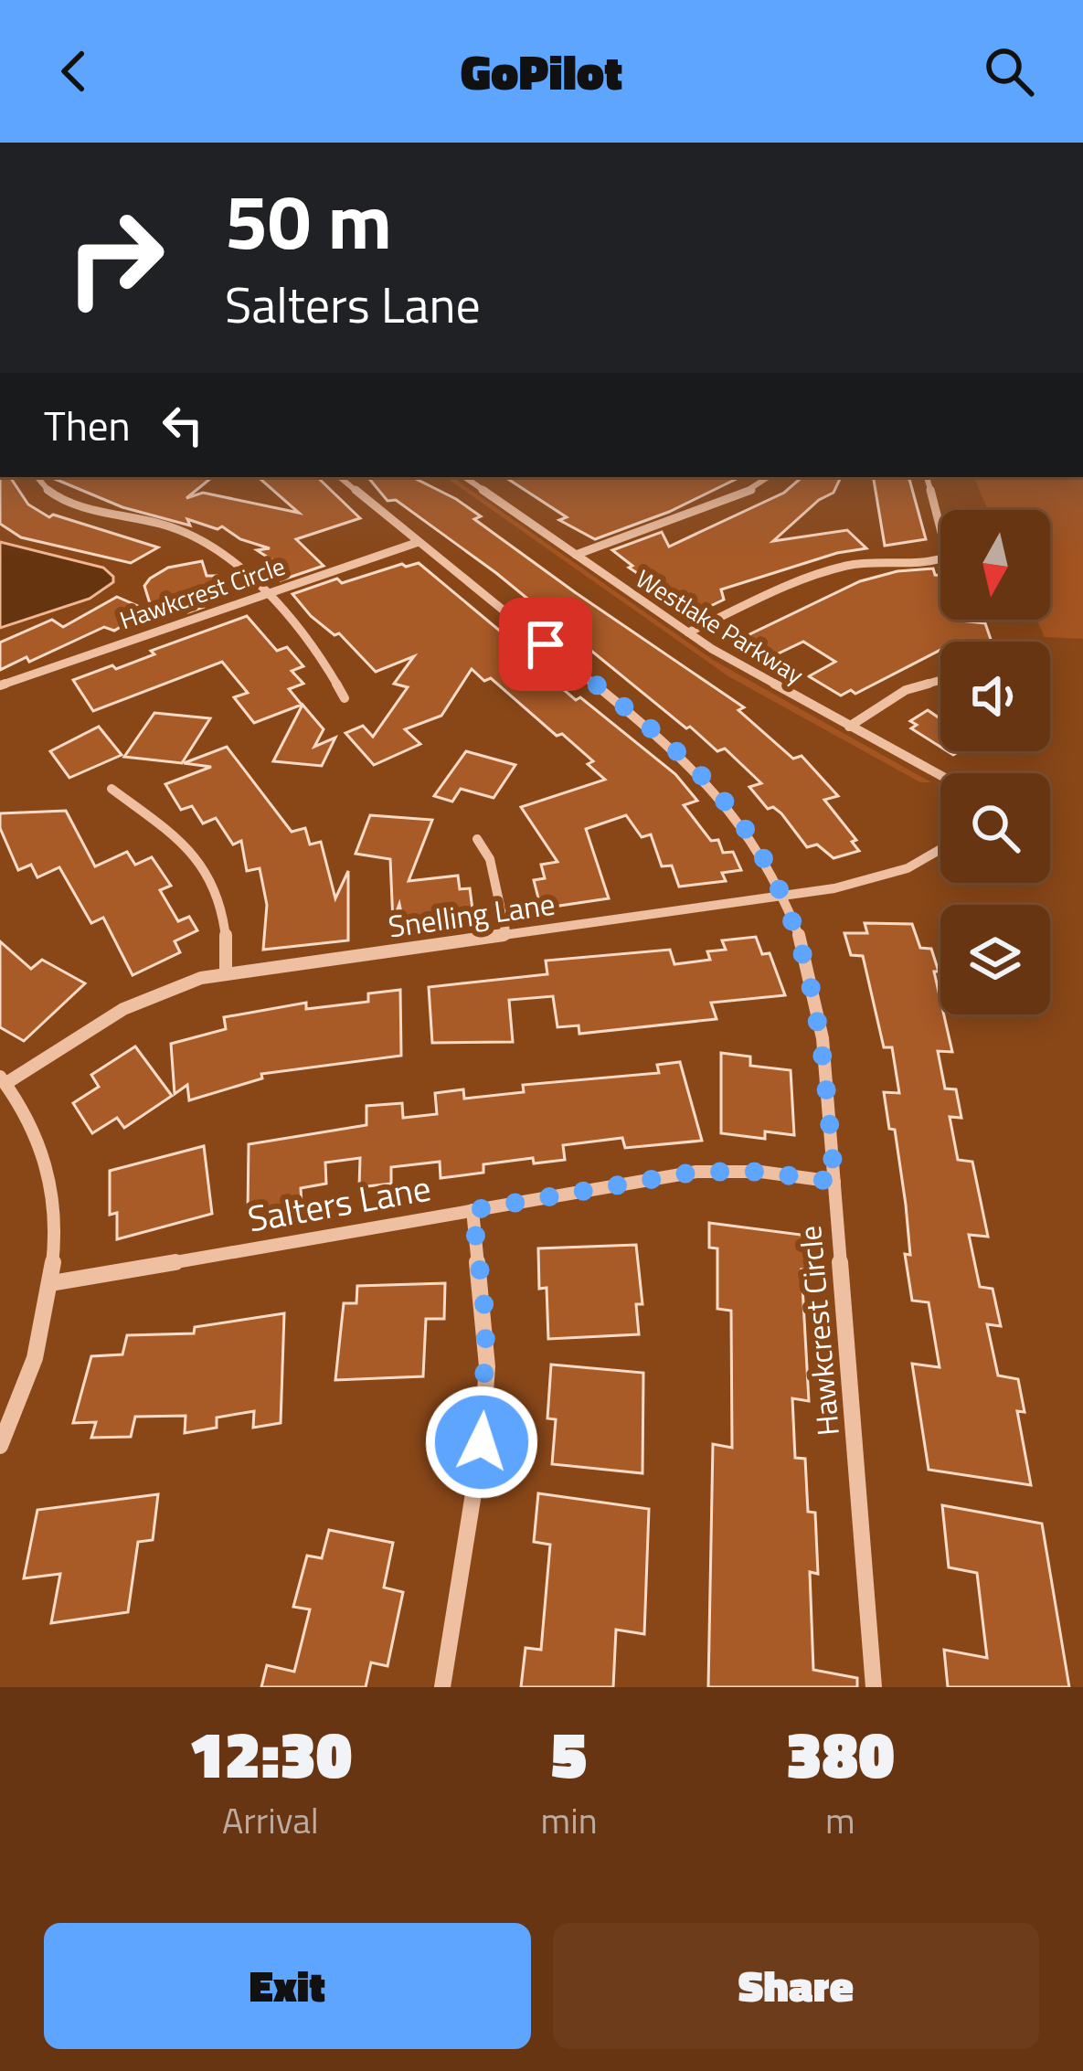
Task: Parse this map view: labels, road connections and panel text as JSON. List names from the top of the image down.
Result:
{
  "streets": {
    "street": [
      "Hawkcrest Circle",
      "Westlake Parkway",
      "Snelling Lane",
      "Salters Lane"
    ]
  },
  "crossings": [
    ["Hawkcrest Circle", "Snelling Lane"],
    ["Hawkcrest Circle", "Salters Lane"]
  ],
  "north": "bottom",
  "page": {
    "header": "GoPilot",
    "turn": ["50 m", "Salters Lane"],
    "then": "Then",
    "eta": [
      "12:30",
      "Arrival",
      "5",
      "min",
      "380",
      "m"
    ],
    "buttons": ["Exit", "Share"]
  }
}
